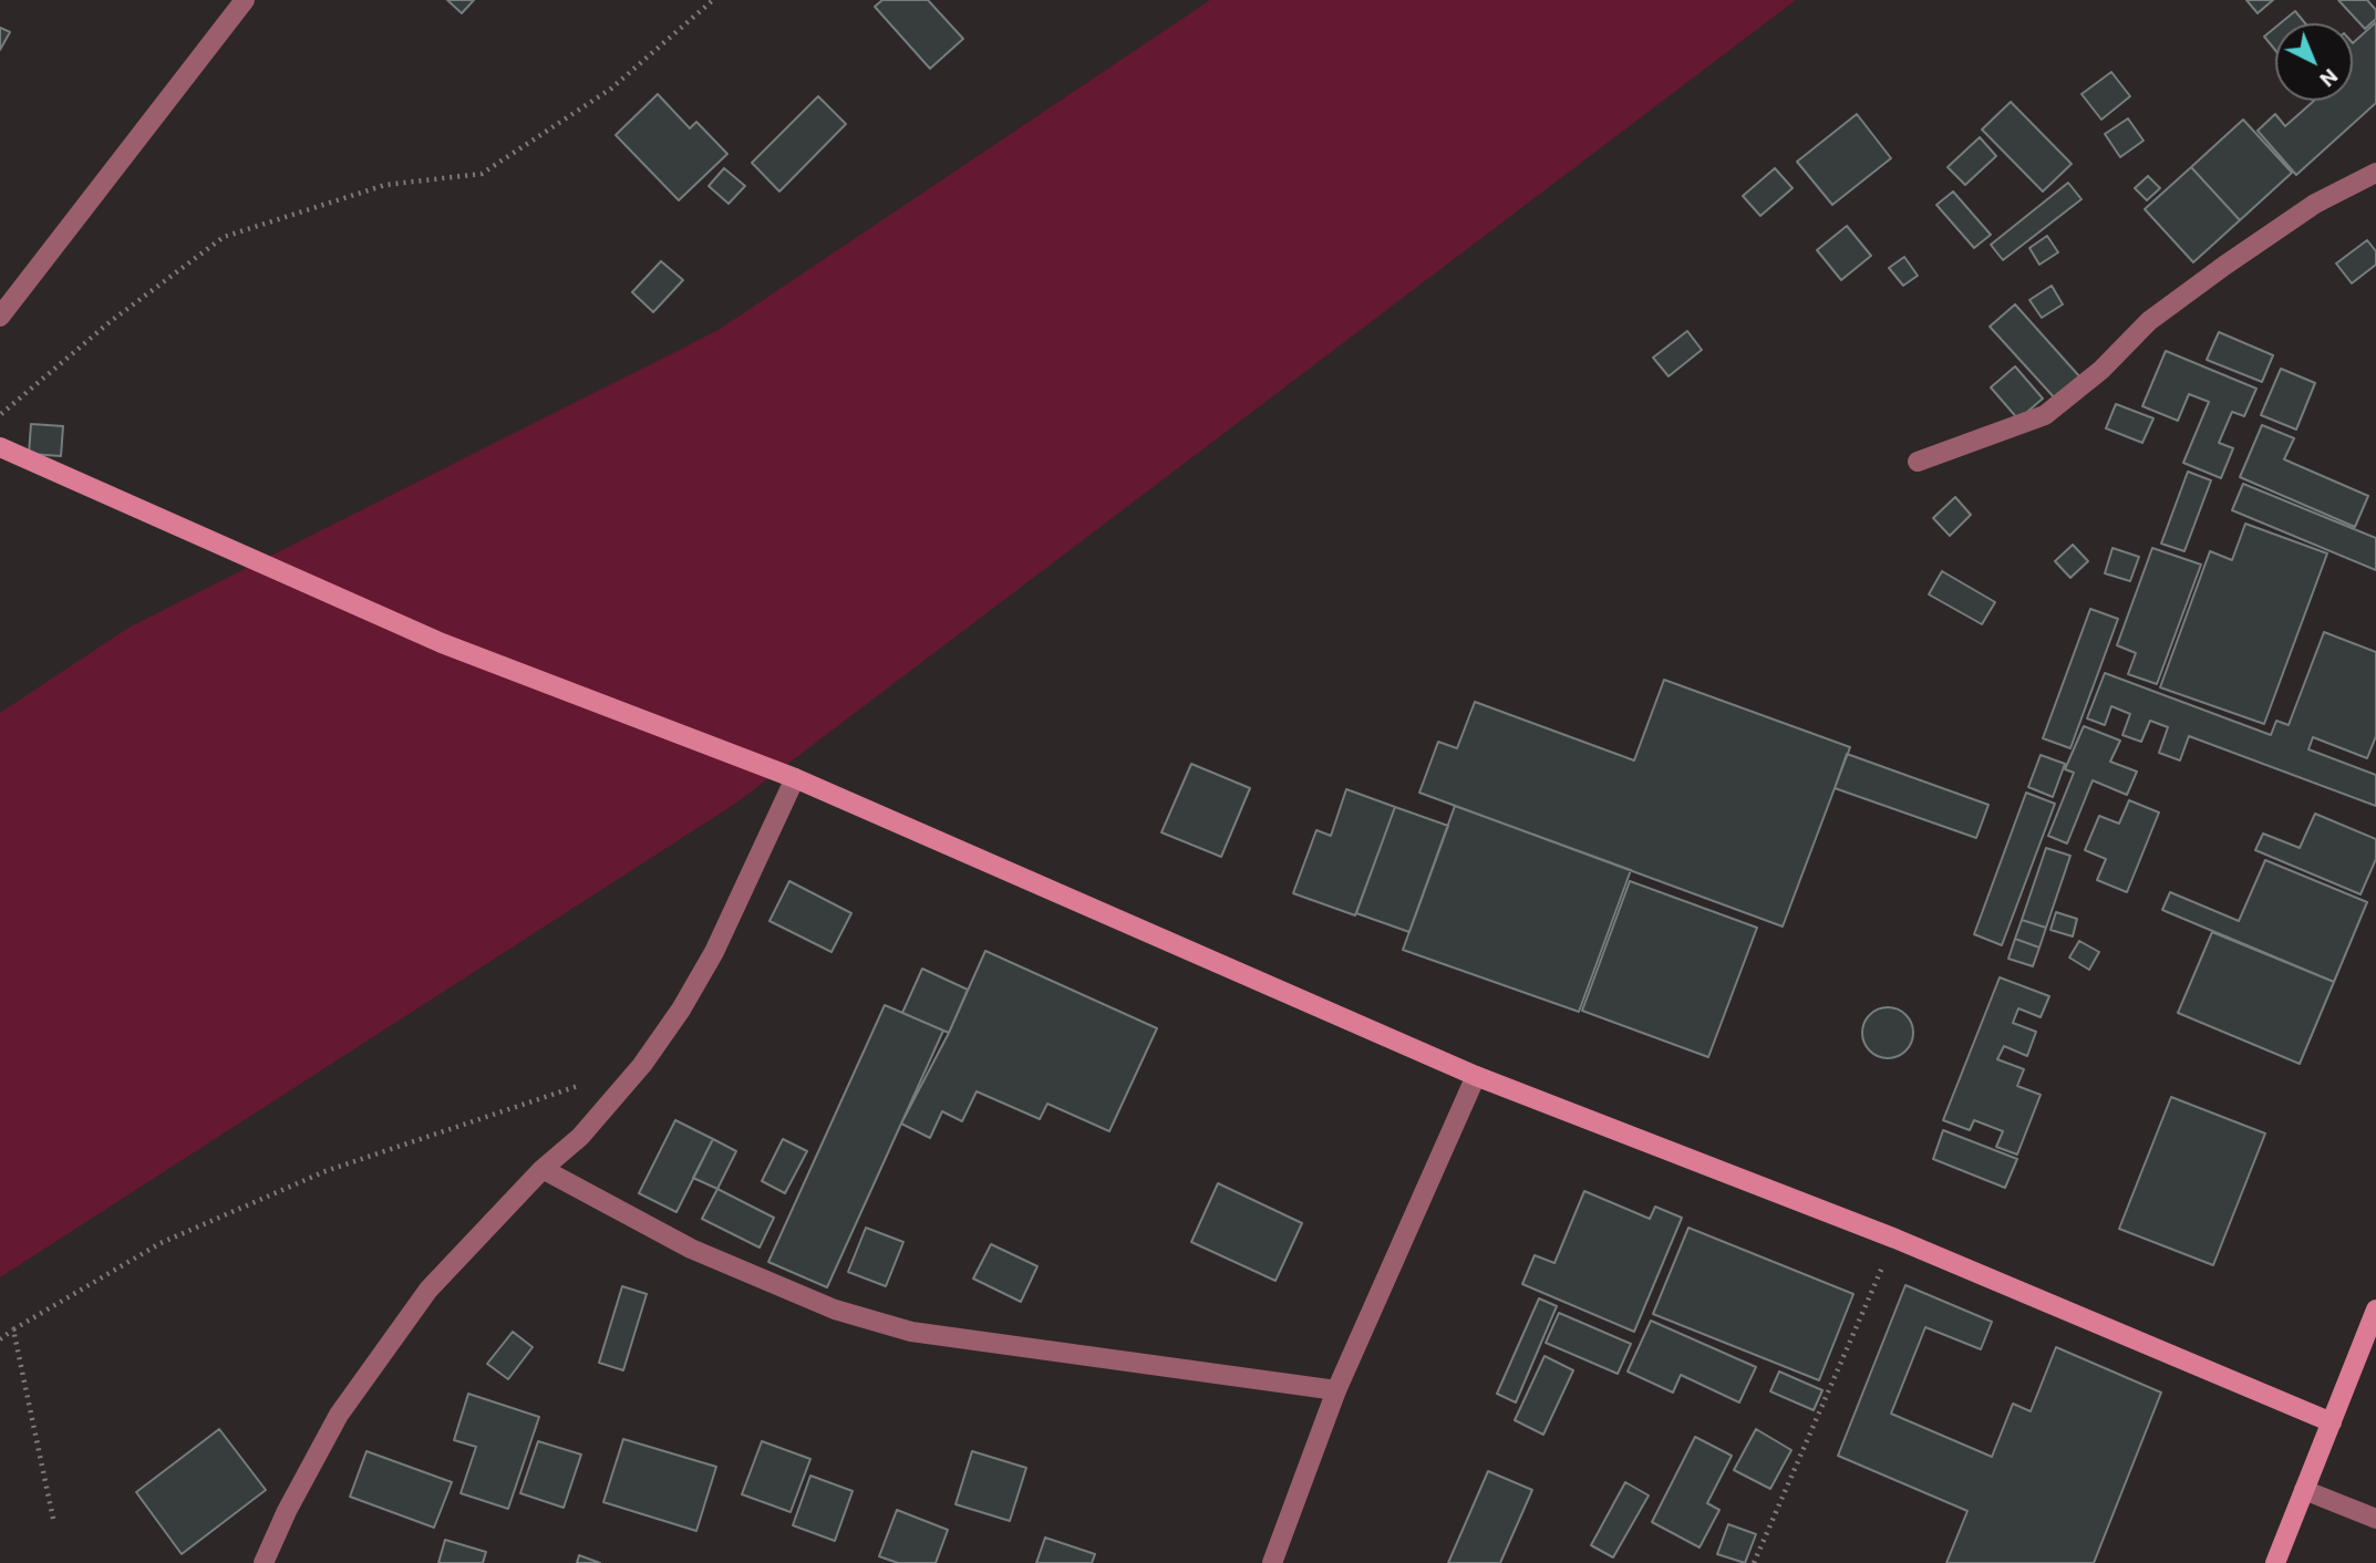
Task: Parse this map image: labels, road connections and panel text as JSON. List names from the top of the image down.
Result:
{
  "north": "bottom right"
}
